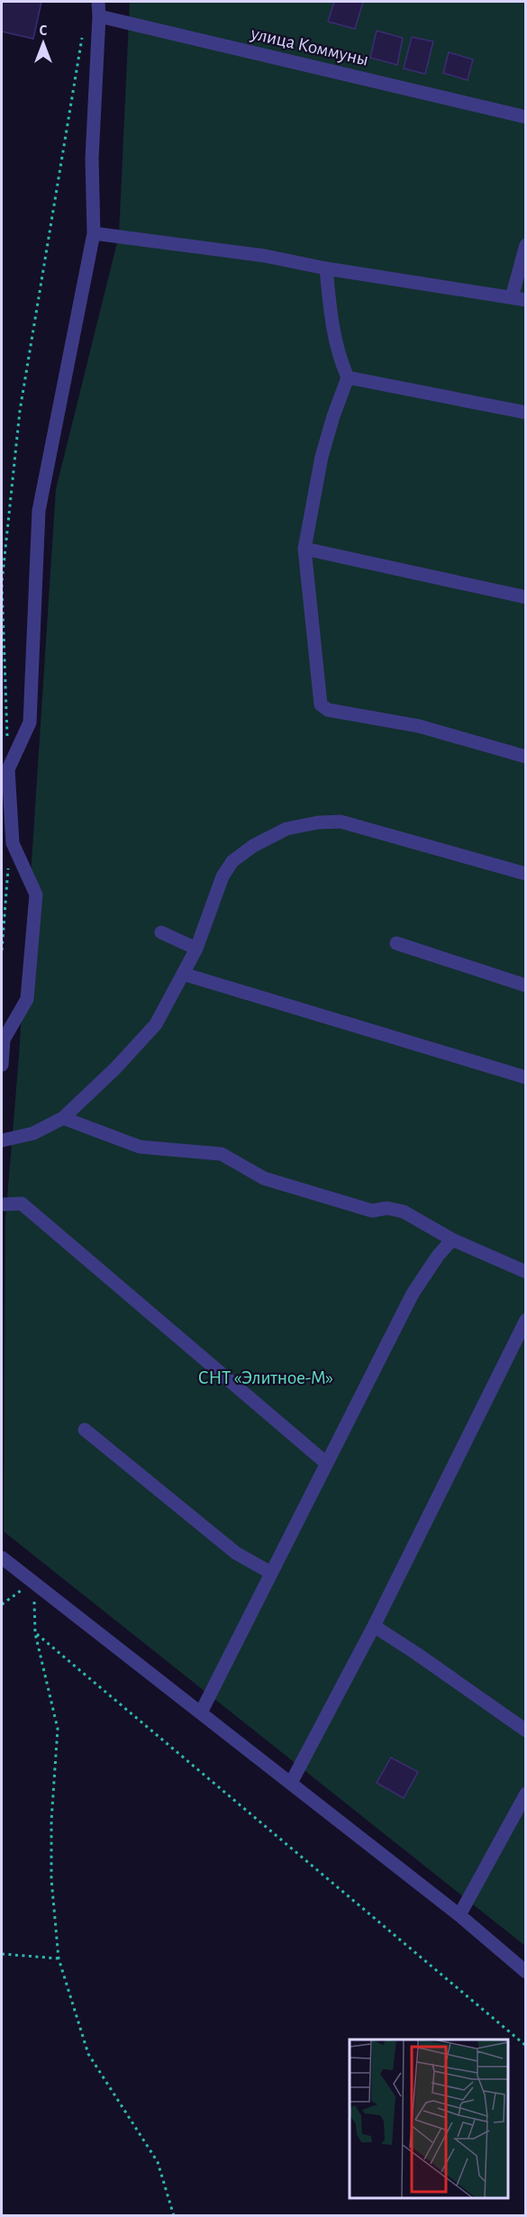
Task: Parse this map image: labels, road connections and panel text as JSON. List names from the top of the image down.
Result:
{
  "streets": {
    "street": ["улица Коммуны"]
  },
  "parks": ["СНТ «Элитное-М»"],
  "north": "top"
}
